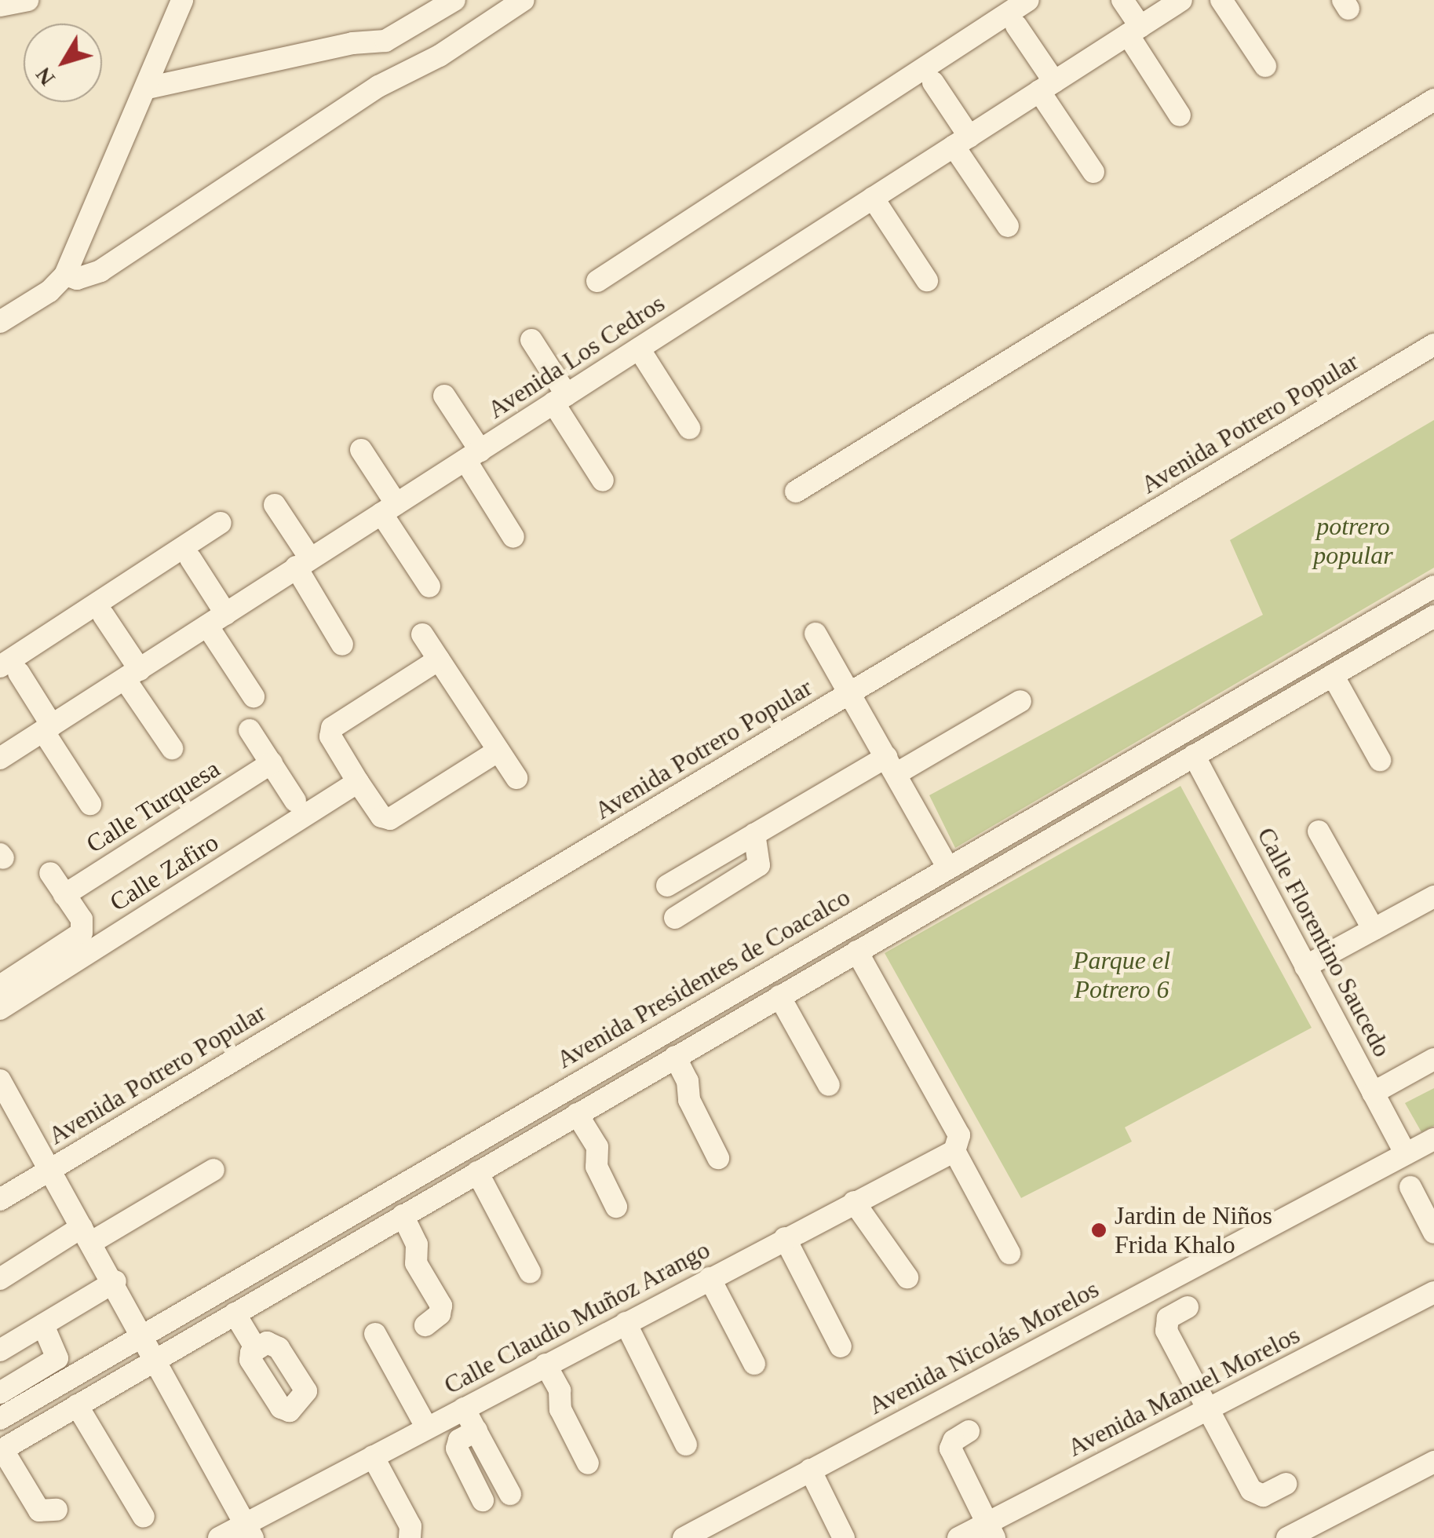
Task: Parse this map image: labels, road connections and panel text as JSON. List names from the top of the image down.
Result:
{
  "streets": {
    "street": [
      "Avenida Los Cedros",
      "Avenida Potrero Popular",
      "Calle Turquesa",
      "Calle Zafiro",
      "Calle Florentino Saucedo",
      "Avenida Presidentes de Coacalco",
      "Calle Claudio Muñoz Arango",
      "Avenida Nicolás Morelos",
      "Avenida Manuel Morelos"
    ]
  },
  "crossings": [
    ["Calle Florentino Saucedo", "Avenida Nicolás Morelos"]
  ],
  "parks": ["potrero popular", "Parque el Potrero 6"],
  "places": ["Jardin de Niños Frida Khalo"],
  "north": "bottom left"
}
